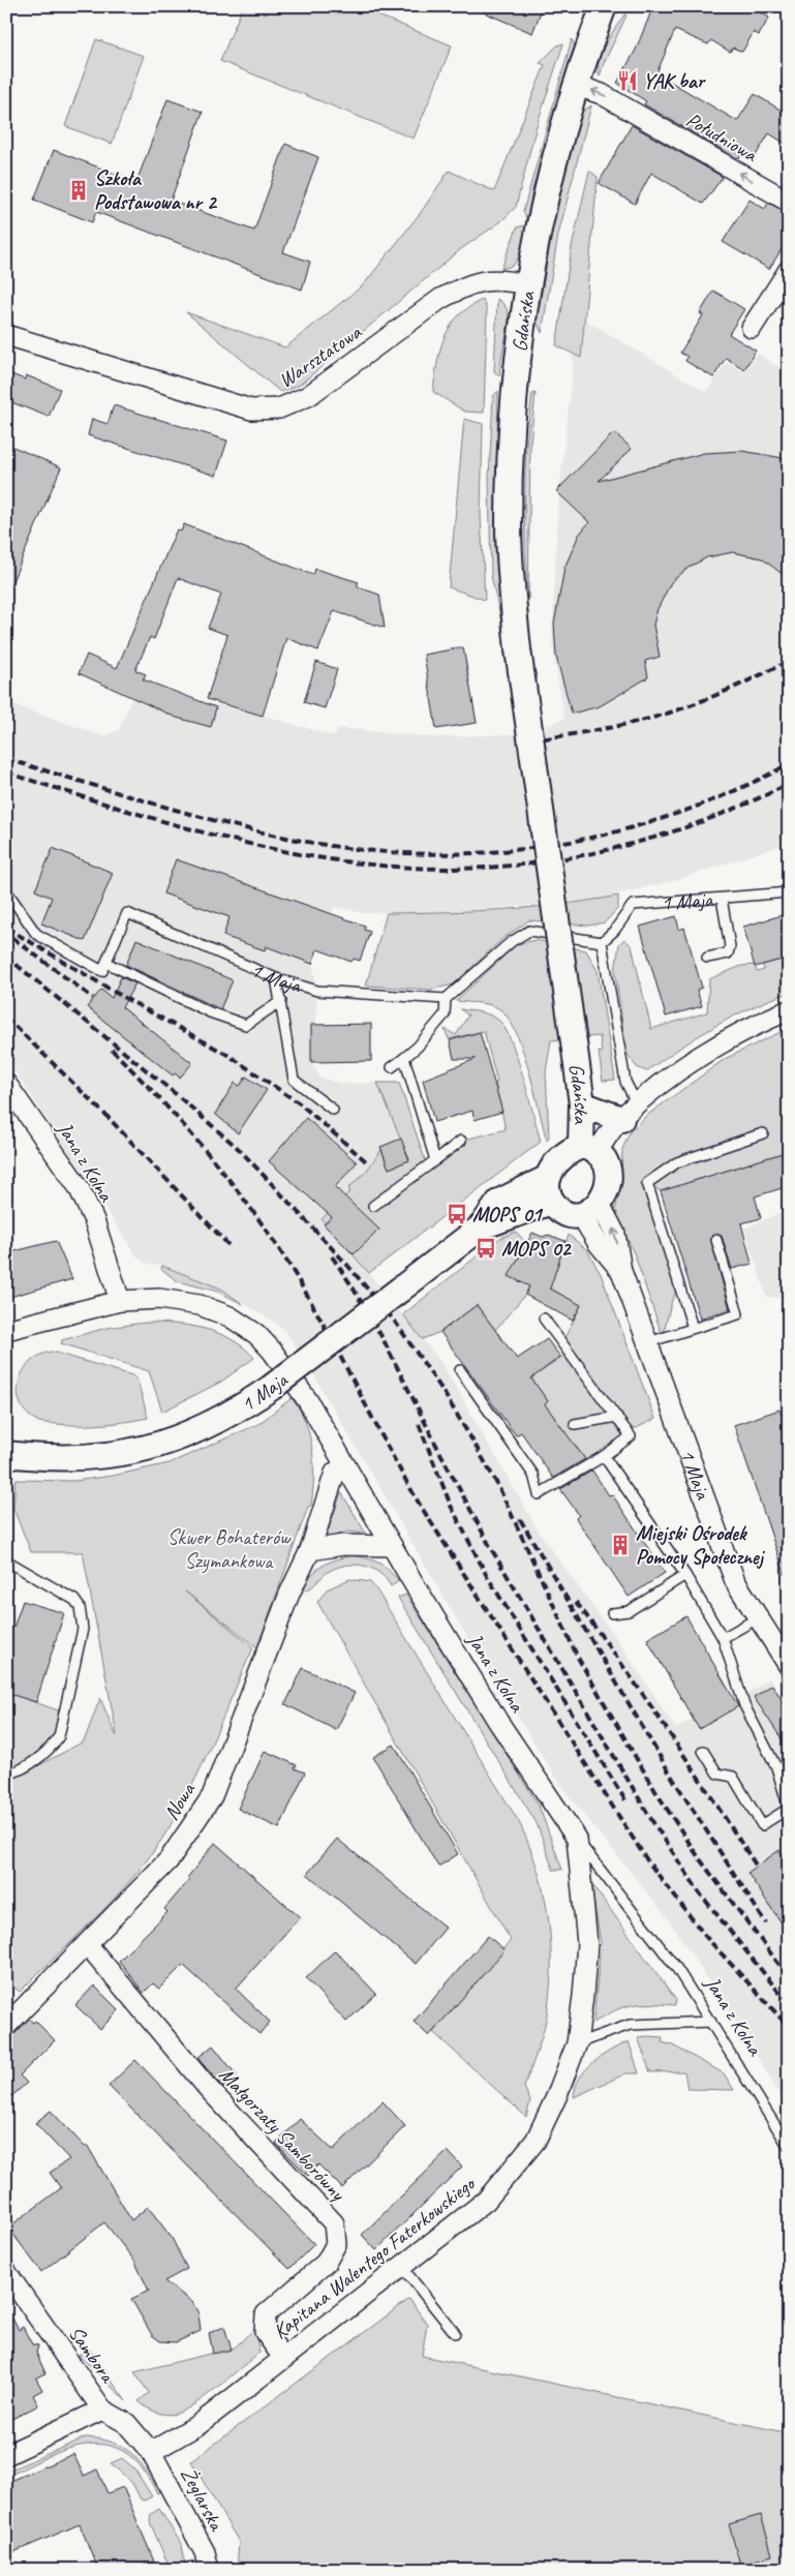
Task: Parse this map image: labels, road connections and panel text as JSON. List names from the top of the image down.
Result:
{
  "streets": {
    "street": [
      "Południowa",
      "Gdańska",
      "Warsztatowa",
      "1 Maja",
      "Jana z Kolna",
      "Nowa",
      "Małgorzaty Samborówny",
      "Kapitana Walentego Faterkowskiego",
      "Sambora",
      "Żeglarska"
    ]
  },
  "crossings": [
    ["Południowa", "Gdańska"],
    ["Gdańska", "Warsztatowa"],
    ["Gdańska", "1 Maja"],
    ["Jana z Kolna", "Nowa"],
    ["Jana z Kolna", "Kapitana Walentego Faterkowskiego"],
    ["Nowa", "Małgorzaty Samborówny"],
    ["Małgorzaty Samborówny", "Kapitana Walentego Faterkowskiego"],
    ["Kapitana Walentego Faterkowskiego", "Sambora"],
    ["Kapitana Walentego Faterkowskiego", "Żeglarska"],
    ["Sambora", "Żeglarska"]
  ],
  "one_way": ["Południowa"],
  "parks": ["Skwer Bohaterów Szymankowa"],
  "places": {
    "restaurant": ["YAK bar"],
    "building": ["Szkoła Podstawowa nr 2", "Miejski Ośrodek Pomocy Społecznej"],
    "bus stop": ["MOPS 01", "MOPS 02"]
  }
}
